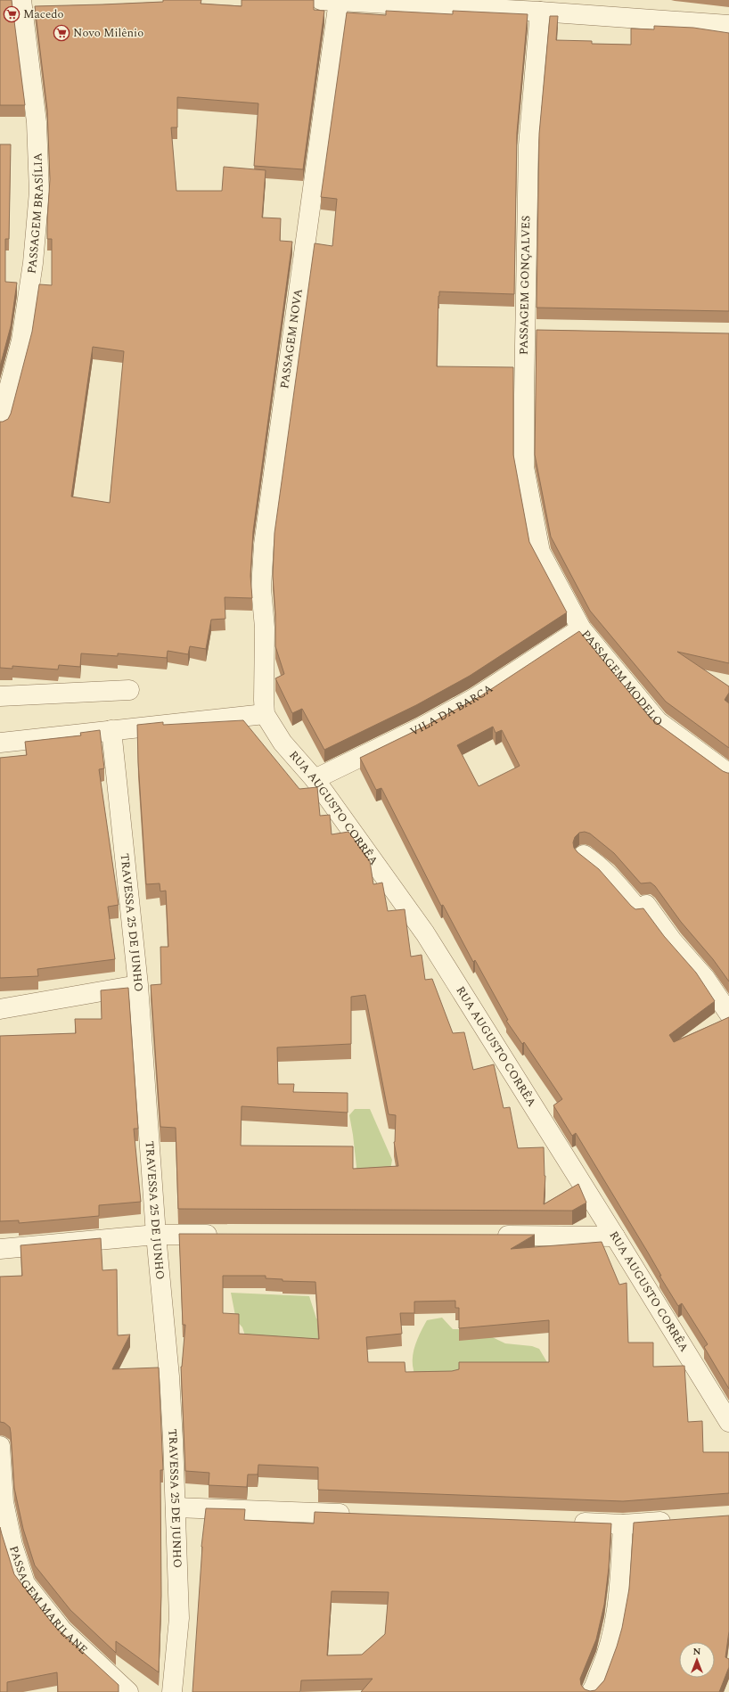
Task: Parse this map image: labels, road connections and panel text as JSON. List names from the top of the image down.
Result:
{
  "streets": {
    "street": [
      "PASSAGEM BRASÍLIA",
      "PASSAGEM GONÇALVES",
      "PASSAGEM NOVA",
      "PASSAGEM MODELO",
      "VILA DA BARCA",
      "RUA AUGUSTO CORRÊA",
      "TRAVESSA 25 DE JUNHO",
      "PASSAGEM MARILANE"
    ]
  },
  "crossings": [
    ["PASSAGEM GONÇALVES", "PASSAGEM MODELO"],
    ["PASSAGEM NOVA", "RUA AUGUSTO CORRÊA"],
    ["PASSAGEM MODELO", "VILA DA BARCA"],
    ["VILA DA BARCA", "RUA AUGUSTO CORRÊA"]
  ],
  "places": {
    "supermarket": ["Macedo", "Novo Milênio"]
  },
  "north": "top"
}
